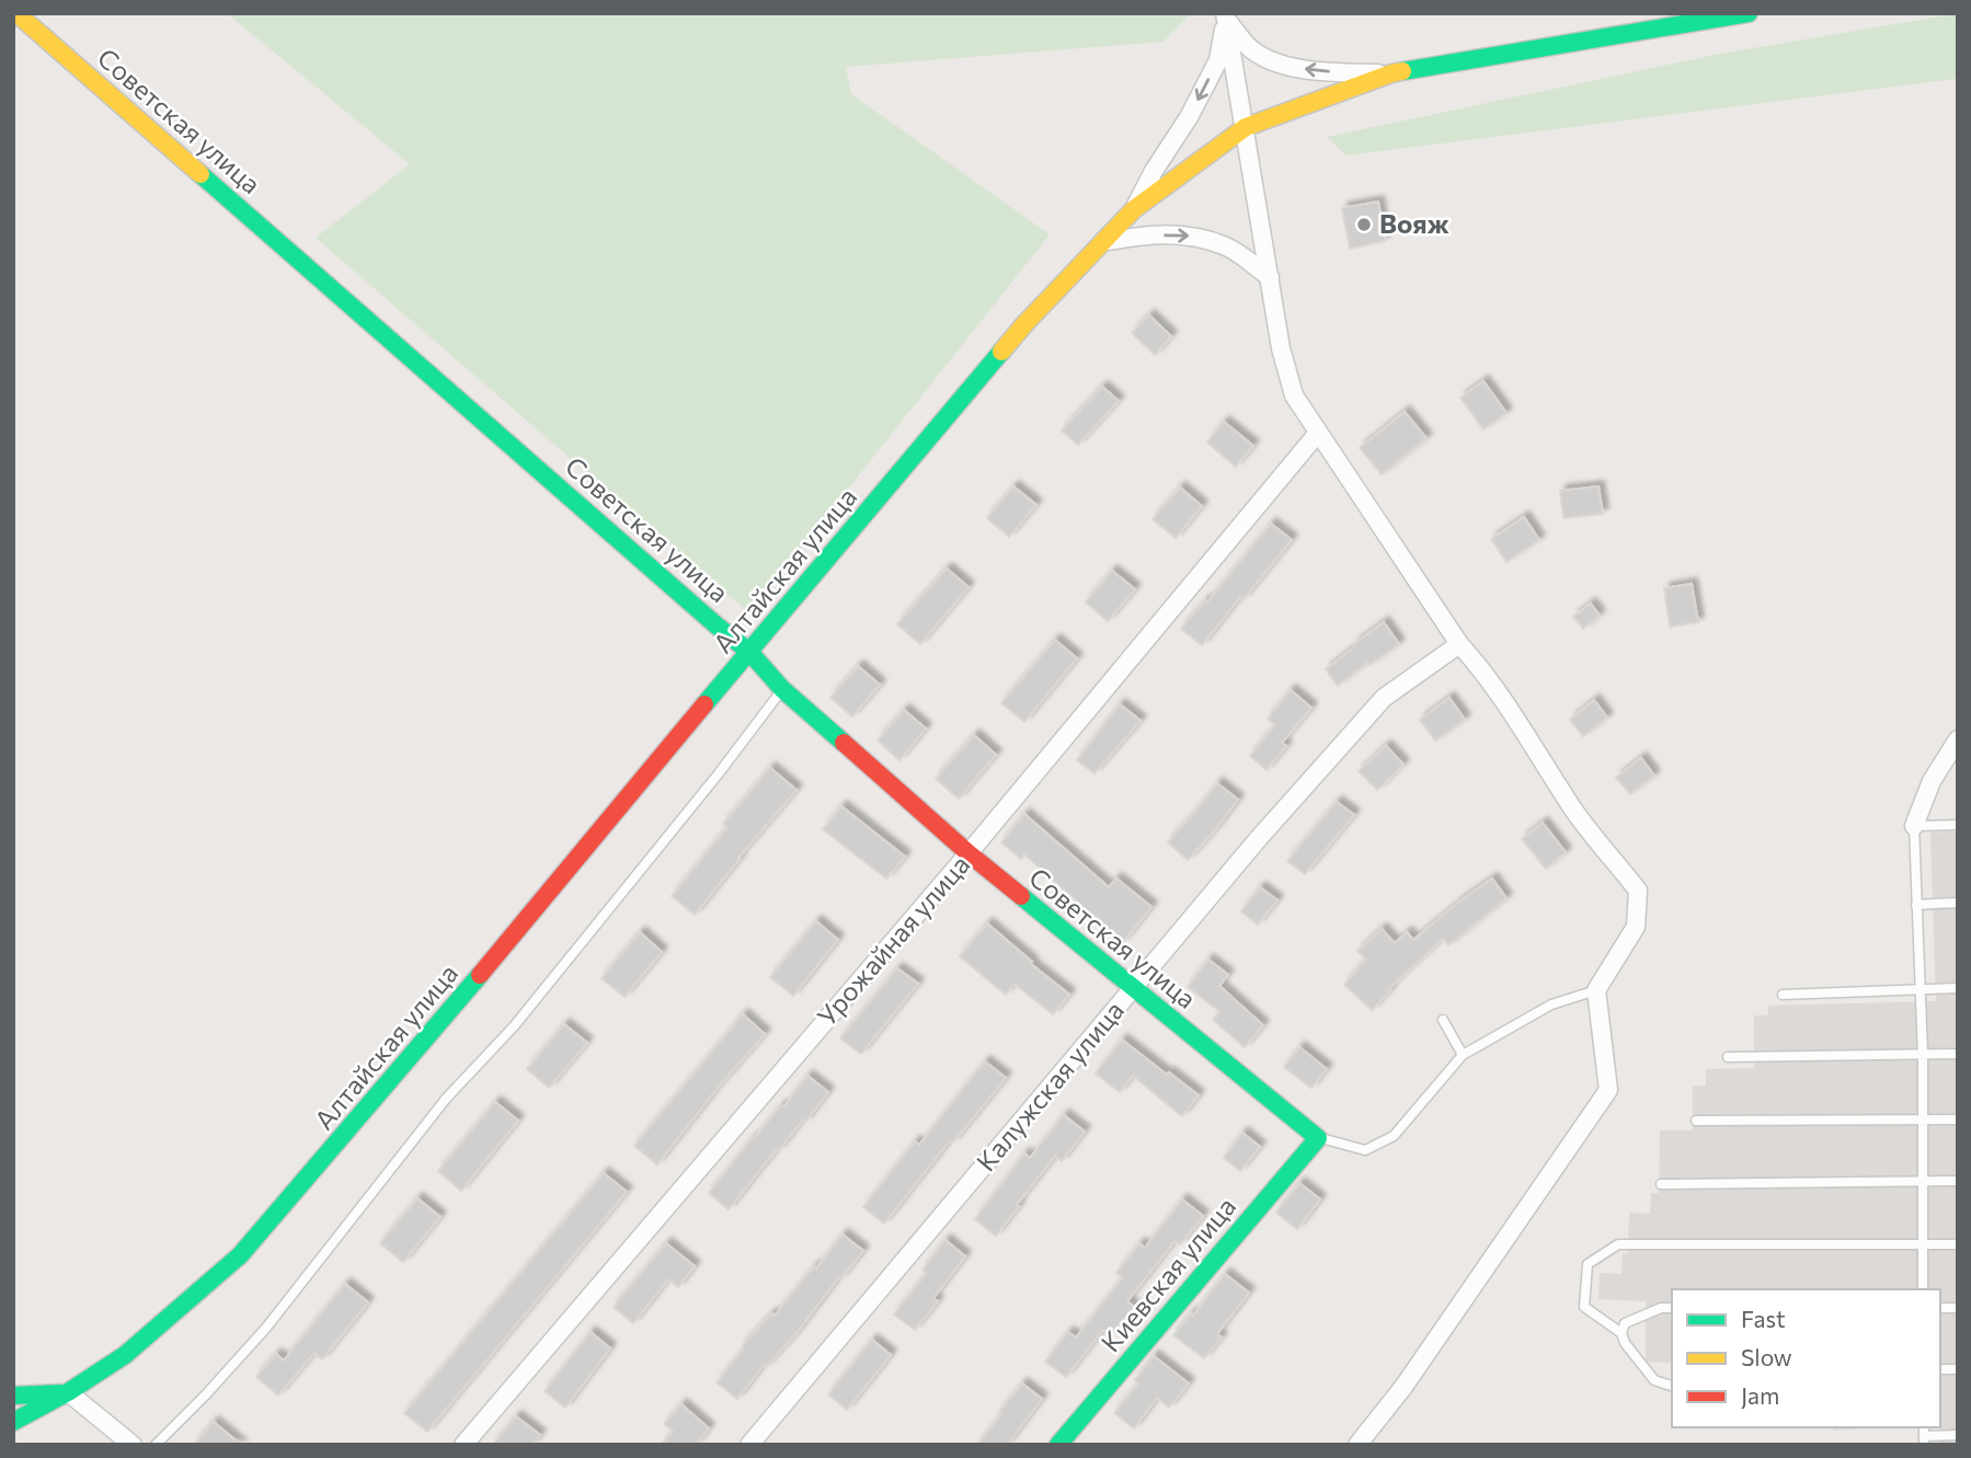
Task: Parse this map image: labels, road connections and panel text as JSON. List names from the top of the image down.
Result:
{
  "streets": {
    "main road": ["Советская улица", "Алтайская улица", "Киевская улица"],
    "street": ["Урожайная улица", "Калужская улица"]
  },
  "crossings": [
    ["Советская улица", "Алтайская улица"],
    ["Советская улица", "Урожайная улица"],
    ["Советская улица", "Калужская улица"],
    ["Советская улица", "Киевская улица"]
  ],
  "places": ["Вояж"],
  "legend": ["Fast", "Slow", "Jam"]
}
